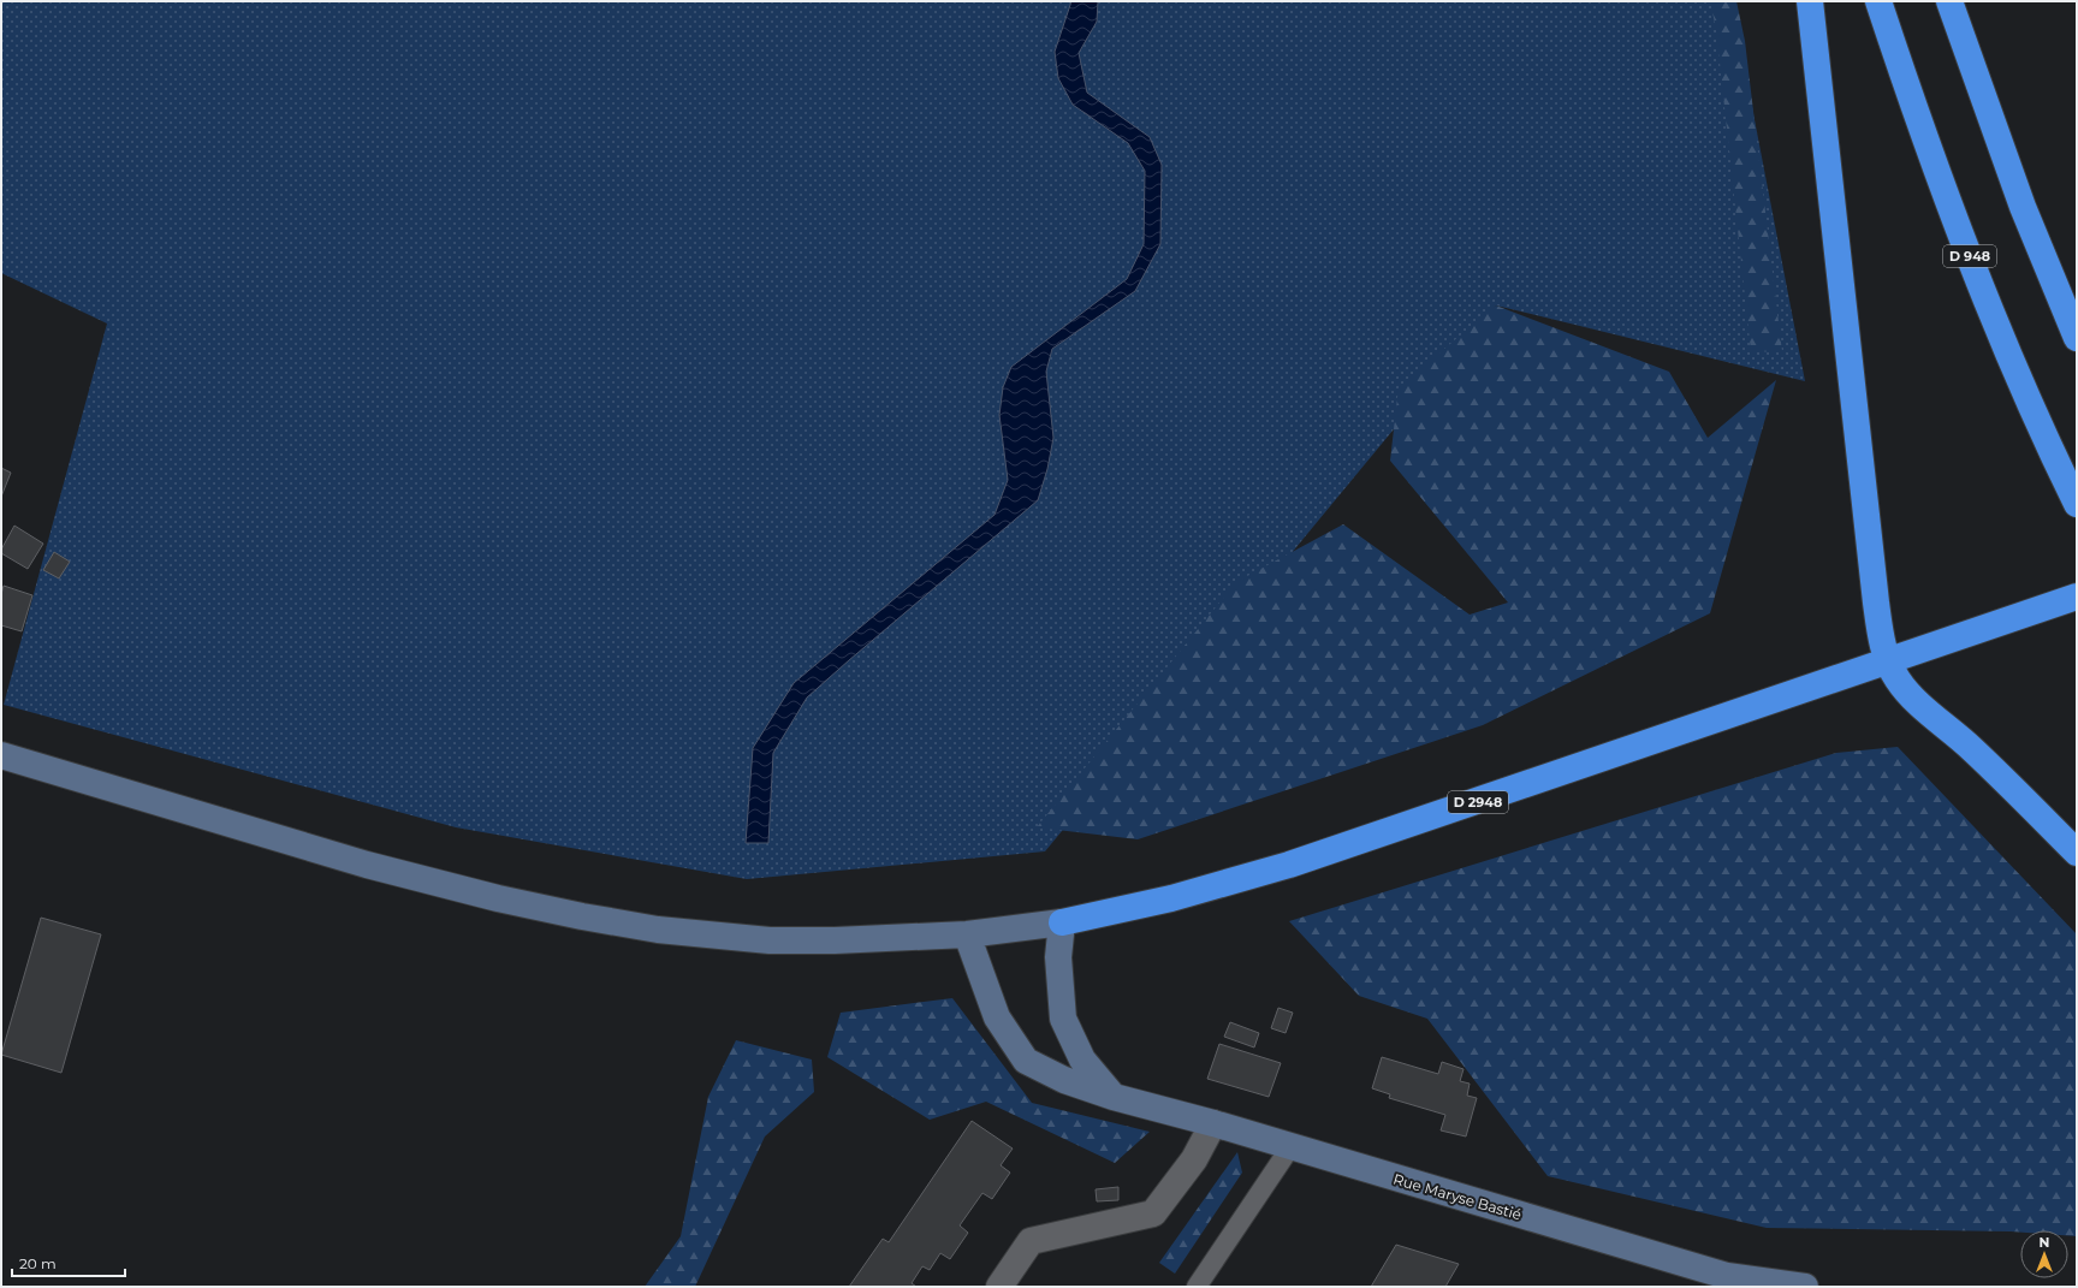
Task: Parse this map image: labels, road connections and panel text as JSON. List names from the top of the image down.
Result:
{
  "streets": {
    "highway": ["D 948", "D 2948"],
    "street": ["Rue Maryse Bastié"]
  },
  "crossings": [
    ["D 2948", "Rue Maryse Bastié"]
  ],
  "scale_bar": "20 m",
  "north": "top"
}
